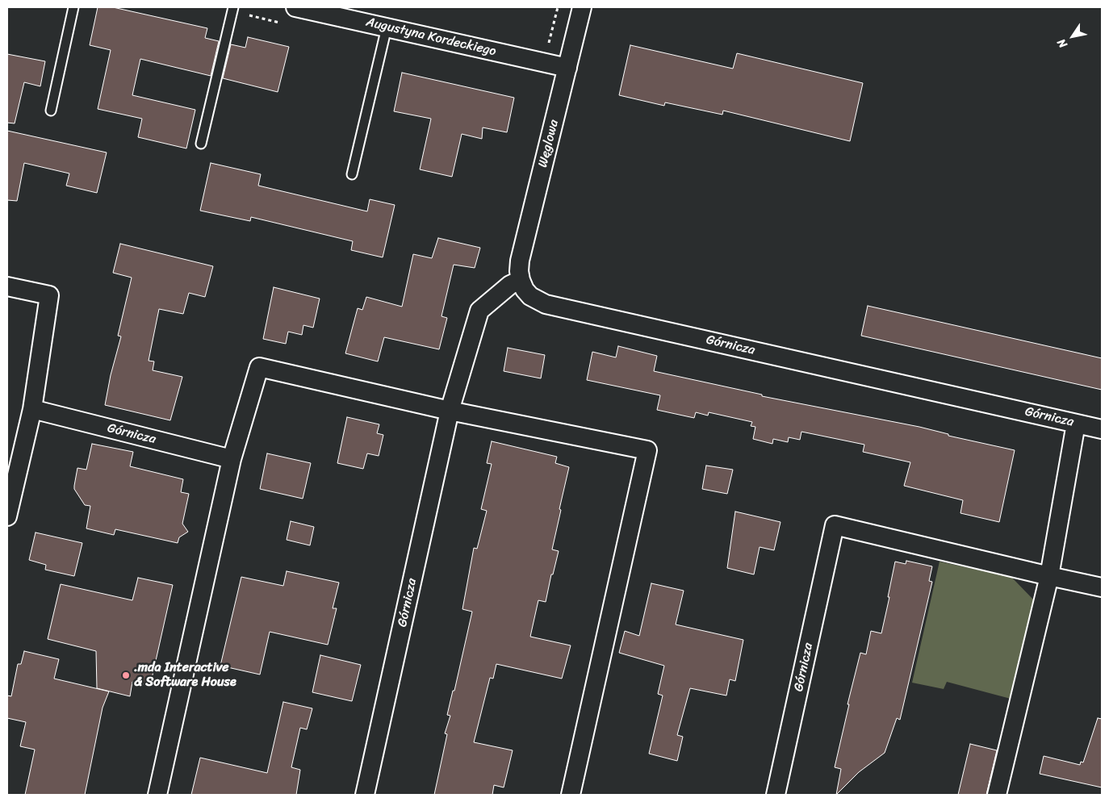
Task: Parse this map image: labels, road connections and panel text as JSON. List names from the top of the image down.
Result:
{
  "streets": {
    "street": ["Augustyna Kordeckiego", "Węglowa", "Górnicza"]
  },
  "crossings": [
    ["Augustyna Kordeckiego", "Węglowa"],
    ["Węglowa", "Górnicza"]
  ],
  "places": [".mda Interactive & Software House"],
  "north": "bottom left"
}
